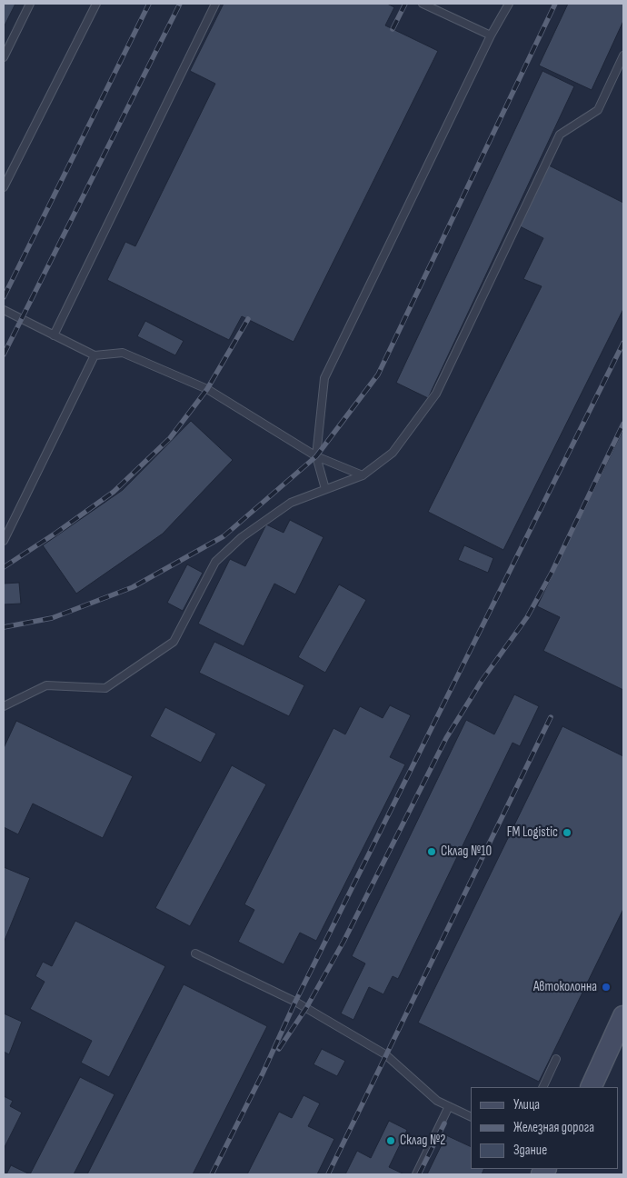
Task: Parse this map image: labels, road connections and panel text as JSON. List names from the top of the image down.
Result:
{
  "places": [
    "FM Logistic",
    "Склад №10",
    "Автоколонна",
    "Склад №2"
  ],
  "legend": ["Улица", "Железная дорога", "Здание"]
}
